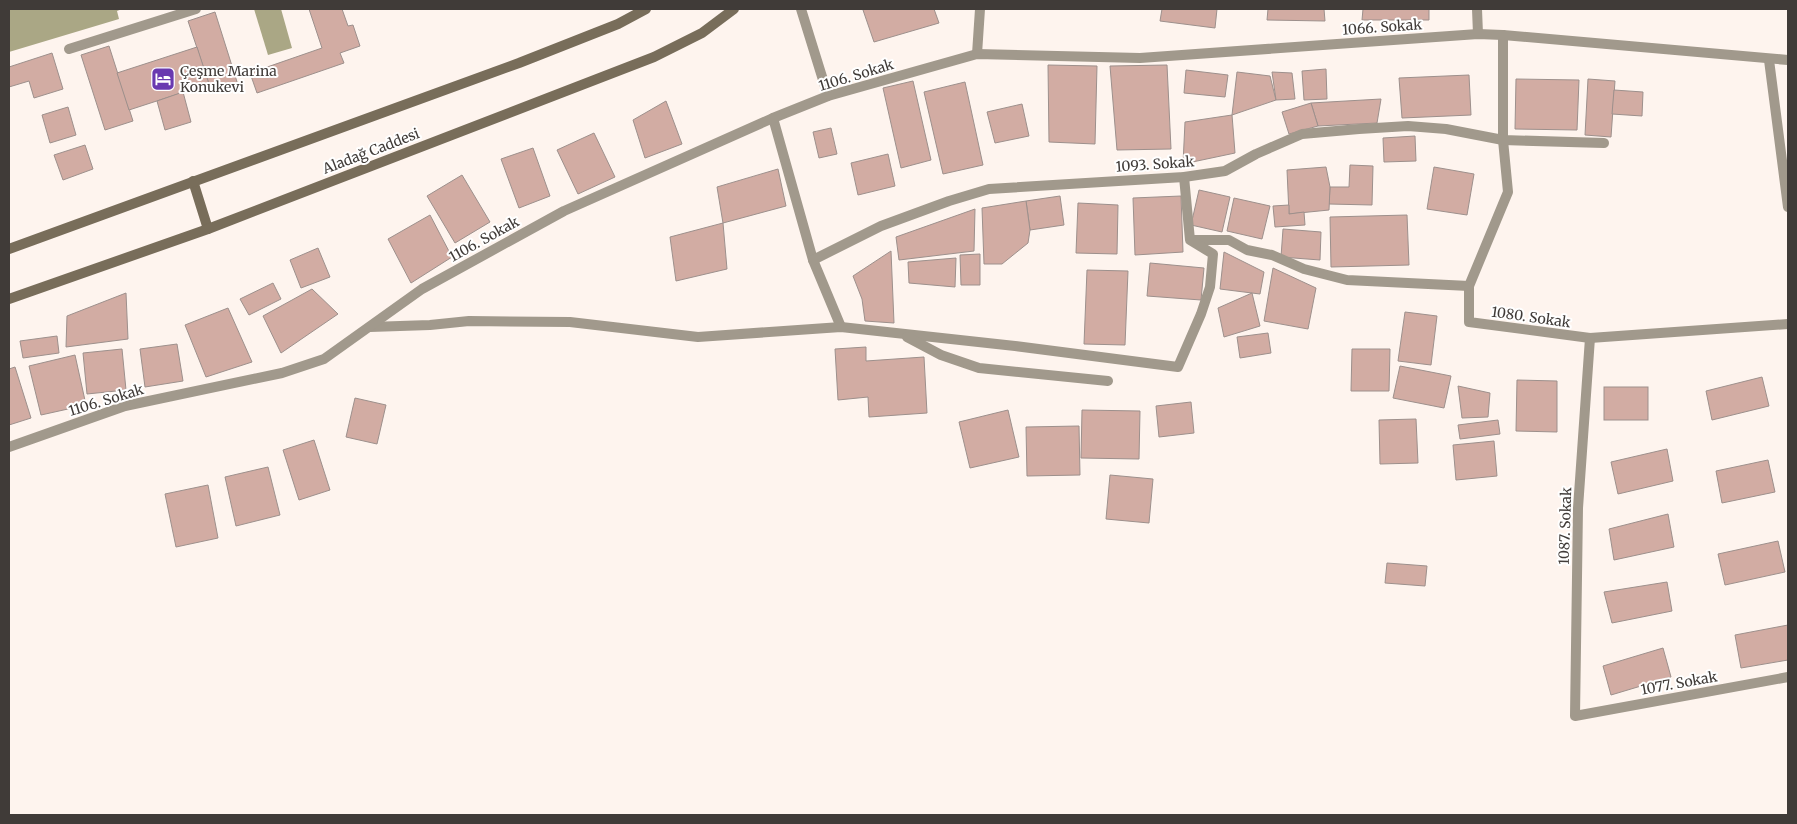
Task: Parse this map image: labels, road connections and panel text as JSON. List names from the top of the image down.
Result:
{
  "streets": {
    "street": [
      "1066. Sokak",
      "1106. Sokak",
      "Aladağ Caddesi",
      "1093. Sokak",
      "1080. Sokak",
      "1087. Sokak",
      "1077. Sokak"
    ]
  },
  "crossings": [
    ["1066. Sokak", "1106. Sokak"],
    ["1080. Sokak", "1087. Sokak"],
    ["1087. Sokak", "1077. Sokak"]
  ],
  "places": {
    "hotel": ["Çeşme Marina Konukevi"]
  }
}
